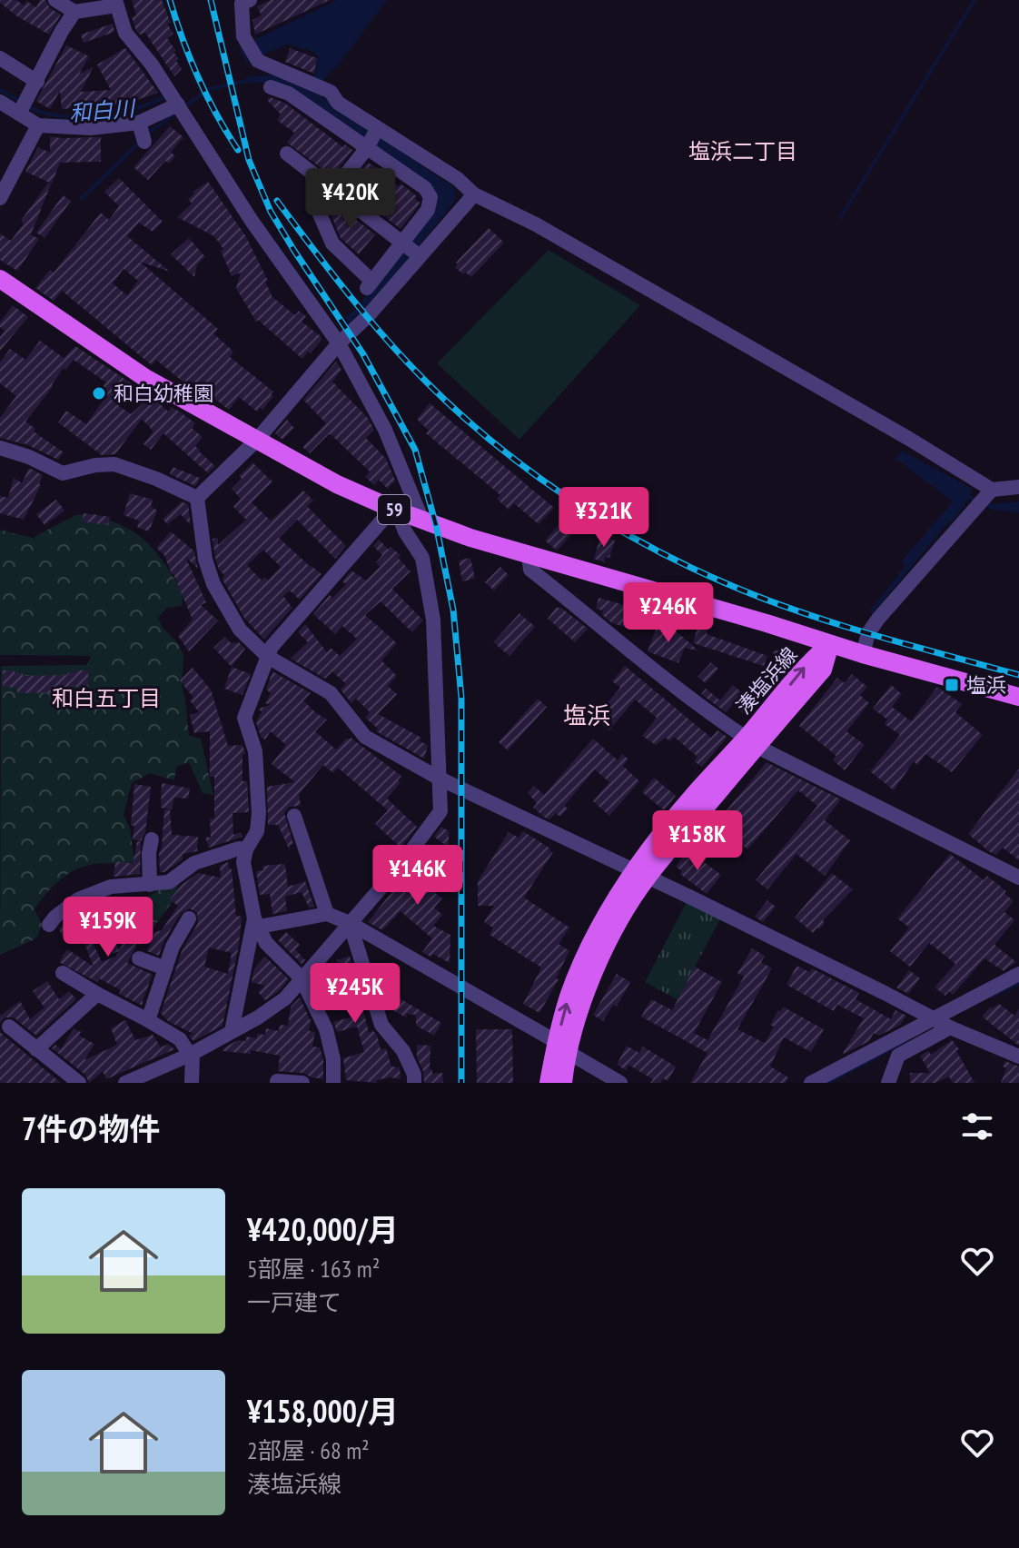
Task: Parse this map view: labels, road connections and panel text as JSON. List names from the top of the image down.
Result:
{
  "streets": {
    "main road": ["59", "湊塩浜線"]
  },
  "crossings": [
    ["59", "湊塩浜線"]
  ],
  "districts": ["塩浜二丁目", "和白五丁目", "塩浜"],
  "water": ["和白川"],
  "places": {
    "other": ["和白幼稚園"],
    "transit": ["塩浜"]
  },
  "page": {
    "price": [
      "¥420K",
      "¥321K",
      "¥246K",
      "¥158K",
      "¥146K",
      "¥159K",
      "¥245K"
    ],
    "heading": "7件の物件",
    "list": [
      {
        "name": "¥420,000/月",
        "note": "5部屋 · 163 m² · 一戸建て"
      },
      {
        "name": "¥158,000/月",
        "note": "2部屋 · 68 m² · 湊塩浜線"
      }
    ]
  }
}
